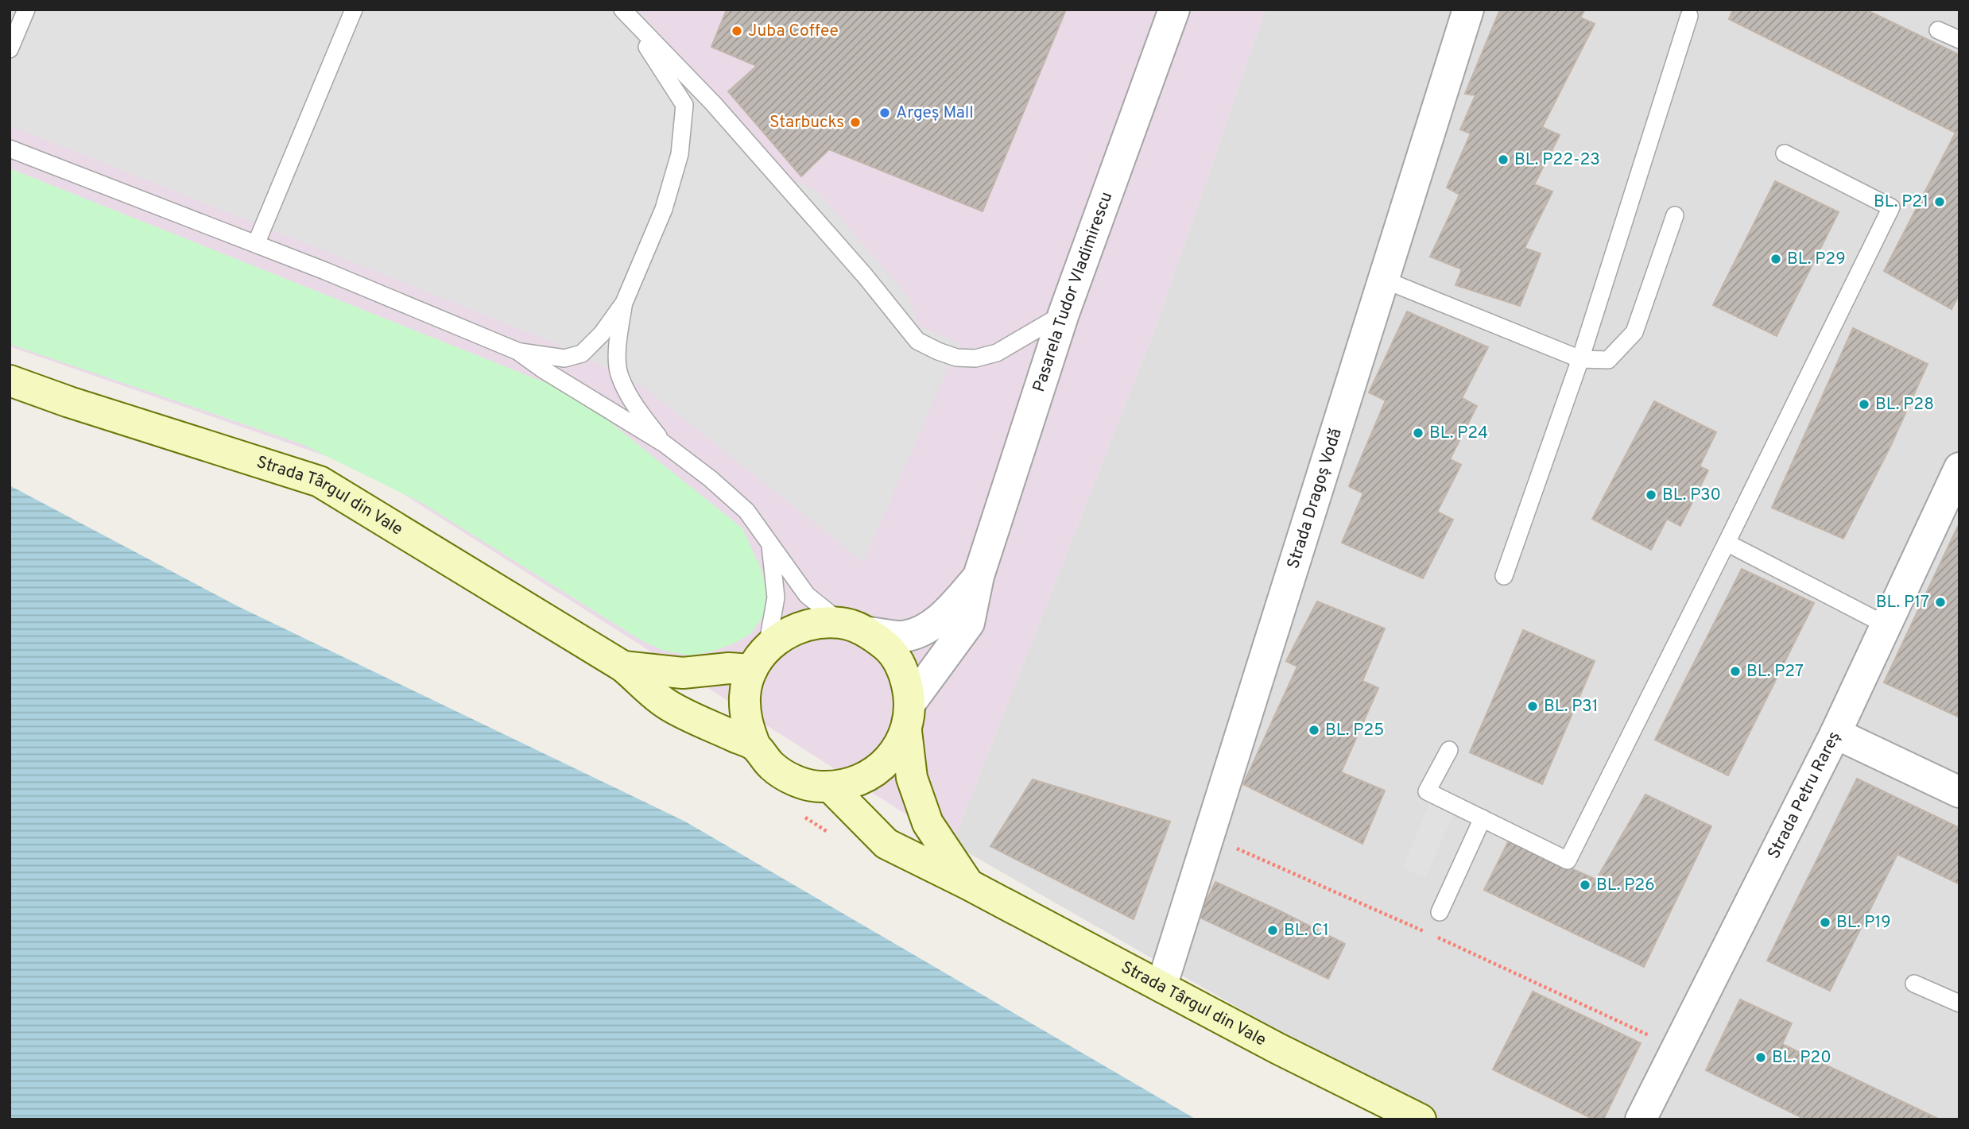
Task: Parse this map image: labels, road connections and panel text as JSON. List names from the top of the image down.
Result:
{
  "streets": {
    "street": [
      "Pasarela Tudor Vladimirescu",
      "Strada Târgul din Vale",
      "Strada Dragoș Vodă",
      "Strada Petru Rareș"
    ]
  },
  "crossings": [
    ["Pasarela Tudor Vladimirescu", "Strada Târgul din Vale"],
    ["Strada Târgul din Vale", "Strada Dragoș Vodă"]
  ],
  "places": [
    "Juba Coffee",
    "Argeș Mall",
    "Starbucks",
    "BL. P22-23",
    "BL. P21",
    "BL. P29",
    "BL. P28",
    "BL. P24",
    "BL. P30",
    "BL. P17",
    "BL. P27",
    "BL. P31",
    "BL. P25",
    "BL. P26",
    "BL. P19",
    "BL. C1",
    "BL. P20"
  ]
}
